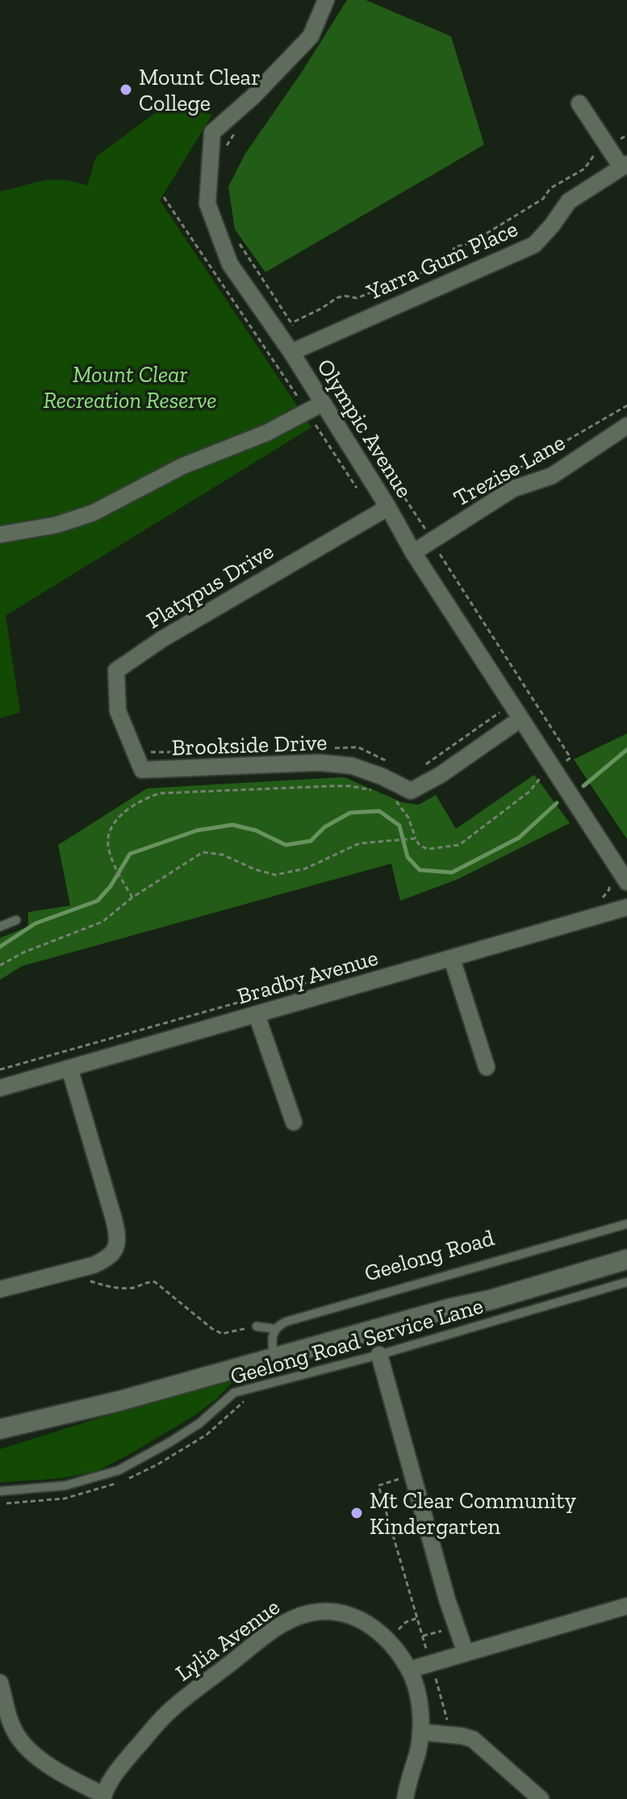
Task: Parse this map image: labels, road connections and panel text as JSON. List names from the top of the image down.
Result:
{
  "streets": {
    "street": [
      "Yarra Gum Place",
      "Olympic Avenue",
      "Trezise Lane",
      "Platypus Drive",
      "Brookside Drive",
      "Bradby Avenue",
      "Lylia Avenue"
    ],
    "lane": ["Geelong Road", "Geelong Road Service Lane"]
  },
  "crossings": [
    ["Yarra Gum Place", "Olympic Avenue"],
    ["Olympic Avenue", "Trezise Lane"],
    ["Olympic Avenue", "Platypus Drive"],
    ["Olympic Avenue", "Brookside Drive"],
    ["Platypus Drive", "Brookside Drive"]
  ],
  "parks": ["Mount Clear Recreation Reserve"],
  "places": ["Mount Clear College", "Mt Clear Community Kindergarten"]
}
